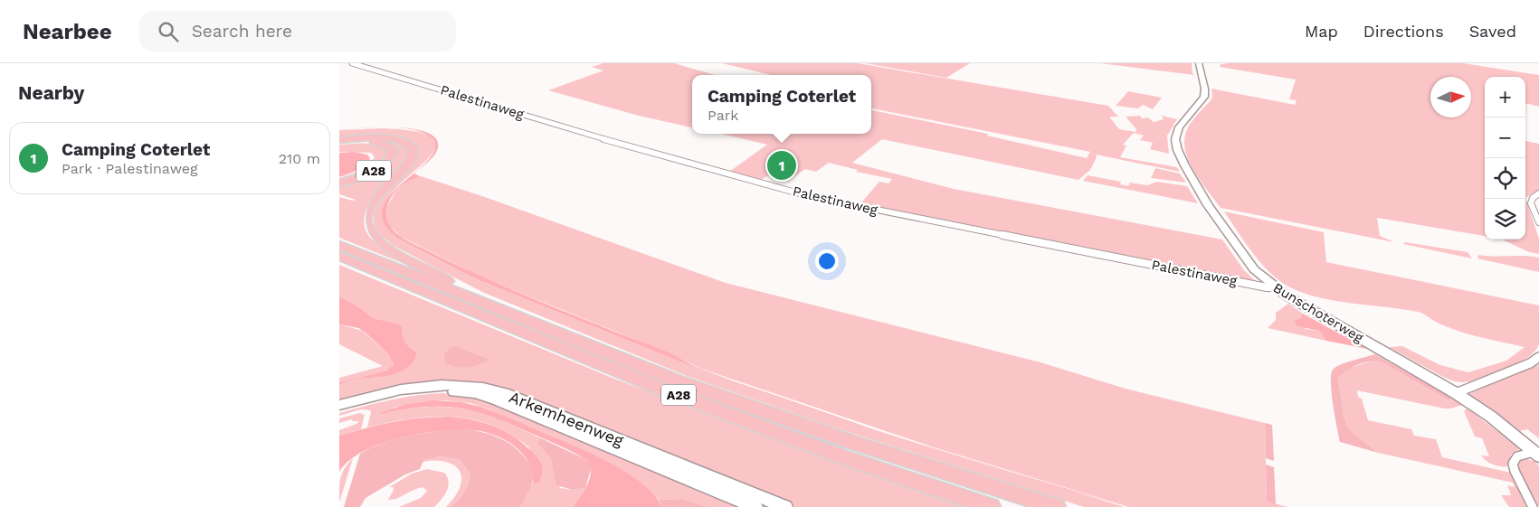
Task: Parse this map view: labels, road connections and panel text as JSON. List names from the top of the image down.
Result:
{
  "streets": {
    "highway": ["A28"],
    "main road": ["Bunschoterweg", "Arkemheenweg"],
    "street": ["Palestinaweg"]
  },
  "crossings": [
    ["Palestinaweg", "Bunschoterweg"]
  ],
  "north": "right",
  "page": {
    "header": "Nearbee",
    "search": "Search here",
    "nav": ["Map", "Directions", "Saved"],
    "heading": "Nearby",
    "popup": ["Camping Coterlet", "Park"],
    "map_buttons": ["+", "−"],
    "list": [
      {
        "mark": "1",
        "name": "Camping Coterlet",
        "note": "Park · Palestinaweg",
        "value": "210 m"
      }
    ],
    "pins": "1"
  }
}
